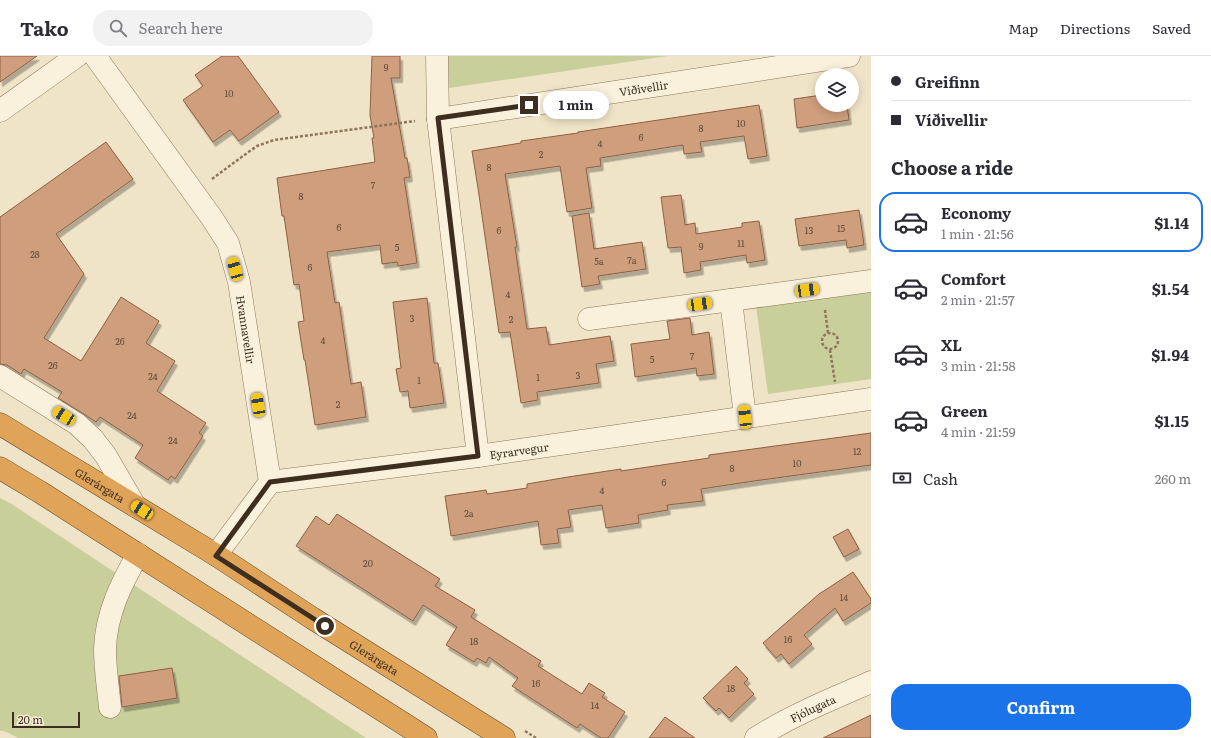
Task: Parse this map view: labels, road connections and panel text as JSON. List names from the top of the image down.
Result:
{
  "streets": {
    "highway": ["Glerárgata"],
    "street": [
      "Víðivellir",
      "Hvannavellir",
      "Eyrarvegur",
      "Fjólugata"
    ]
  },
  "crossings": [
    ["Hvannavellir", "Eyrarvegur"]
  ],
  "house_numbers": [
    "9",
    "10",
    "10",
    "8",
    "6",
    "4",
    "2",
    "8",
    "7",
    "8",
    "6",
    "15",
    "6",
    "13",
    "11",
    "9",
    "5",
    "28",
    "7a",
    "5a",
    "6",
    "4",
    "3",
    "2",
    "4",
    "26",
    "7",
    "5",
    "26",
    "3",
    "24",
    "1",
    "1",
    "2",
    "24",
    "24",
    "12",
    "10",
    "8",
    "6",
    "4",
    "2a",
    "20",
    "14",
    "16",
    "18",
    "16",
    "18",
    "14"
  ],
  "scale_bar": "20 m",
  "page": {
    "header": "Tako",
    "search": "Search here",
    "nav": ["Map", "Directions", "Saved"],
    "banner": ["Greifinn", "Víðivellir"],
    "bubble": "1 min",
    "heading": "Choose a ride",
    "list": [
      {
        "name": "Economy",
        "note": "1 min · 21:56",
        "value": "$1.14"
      },
      {
        "name": "Comfort",
        "note": "2 min · 21:57",
        "value": "$1.54"
      },
      {
        "name": "XL",
        "note": "3 min · 21:58",
        "value": "$1.94"
      },
      {
        "name": "Green",
        "note": "4 min · 21:59",
        "value": "$1.15"
      }
    ],
    "pay": ["Cash", "260 m"],
    "buttons": "Confirm",
    "scale": "20 m"
  }
}
